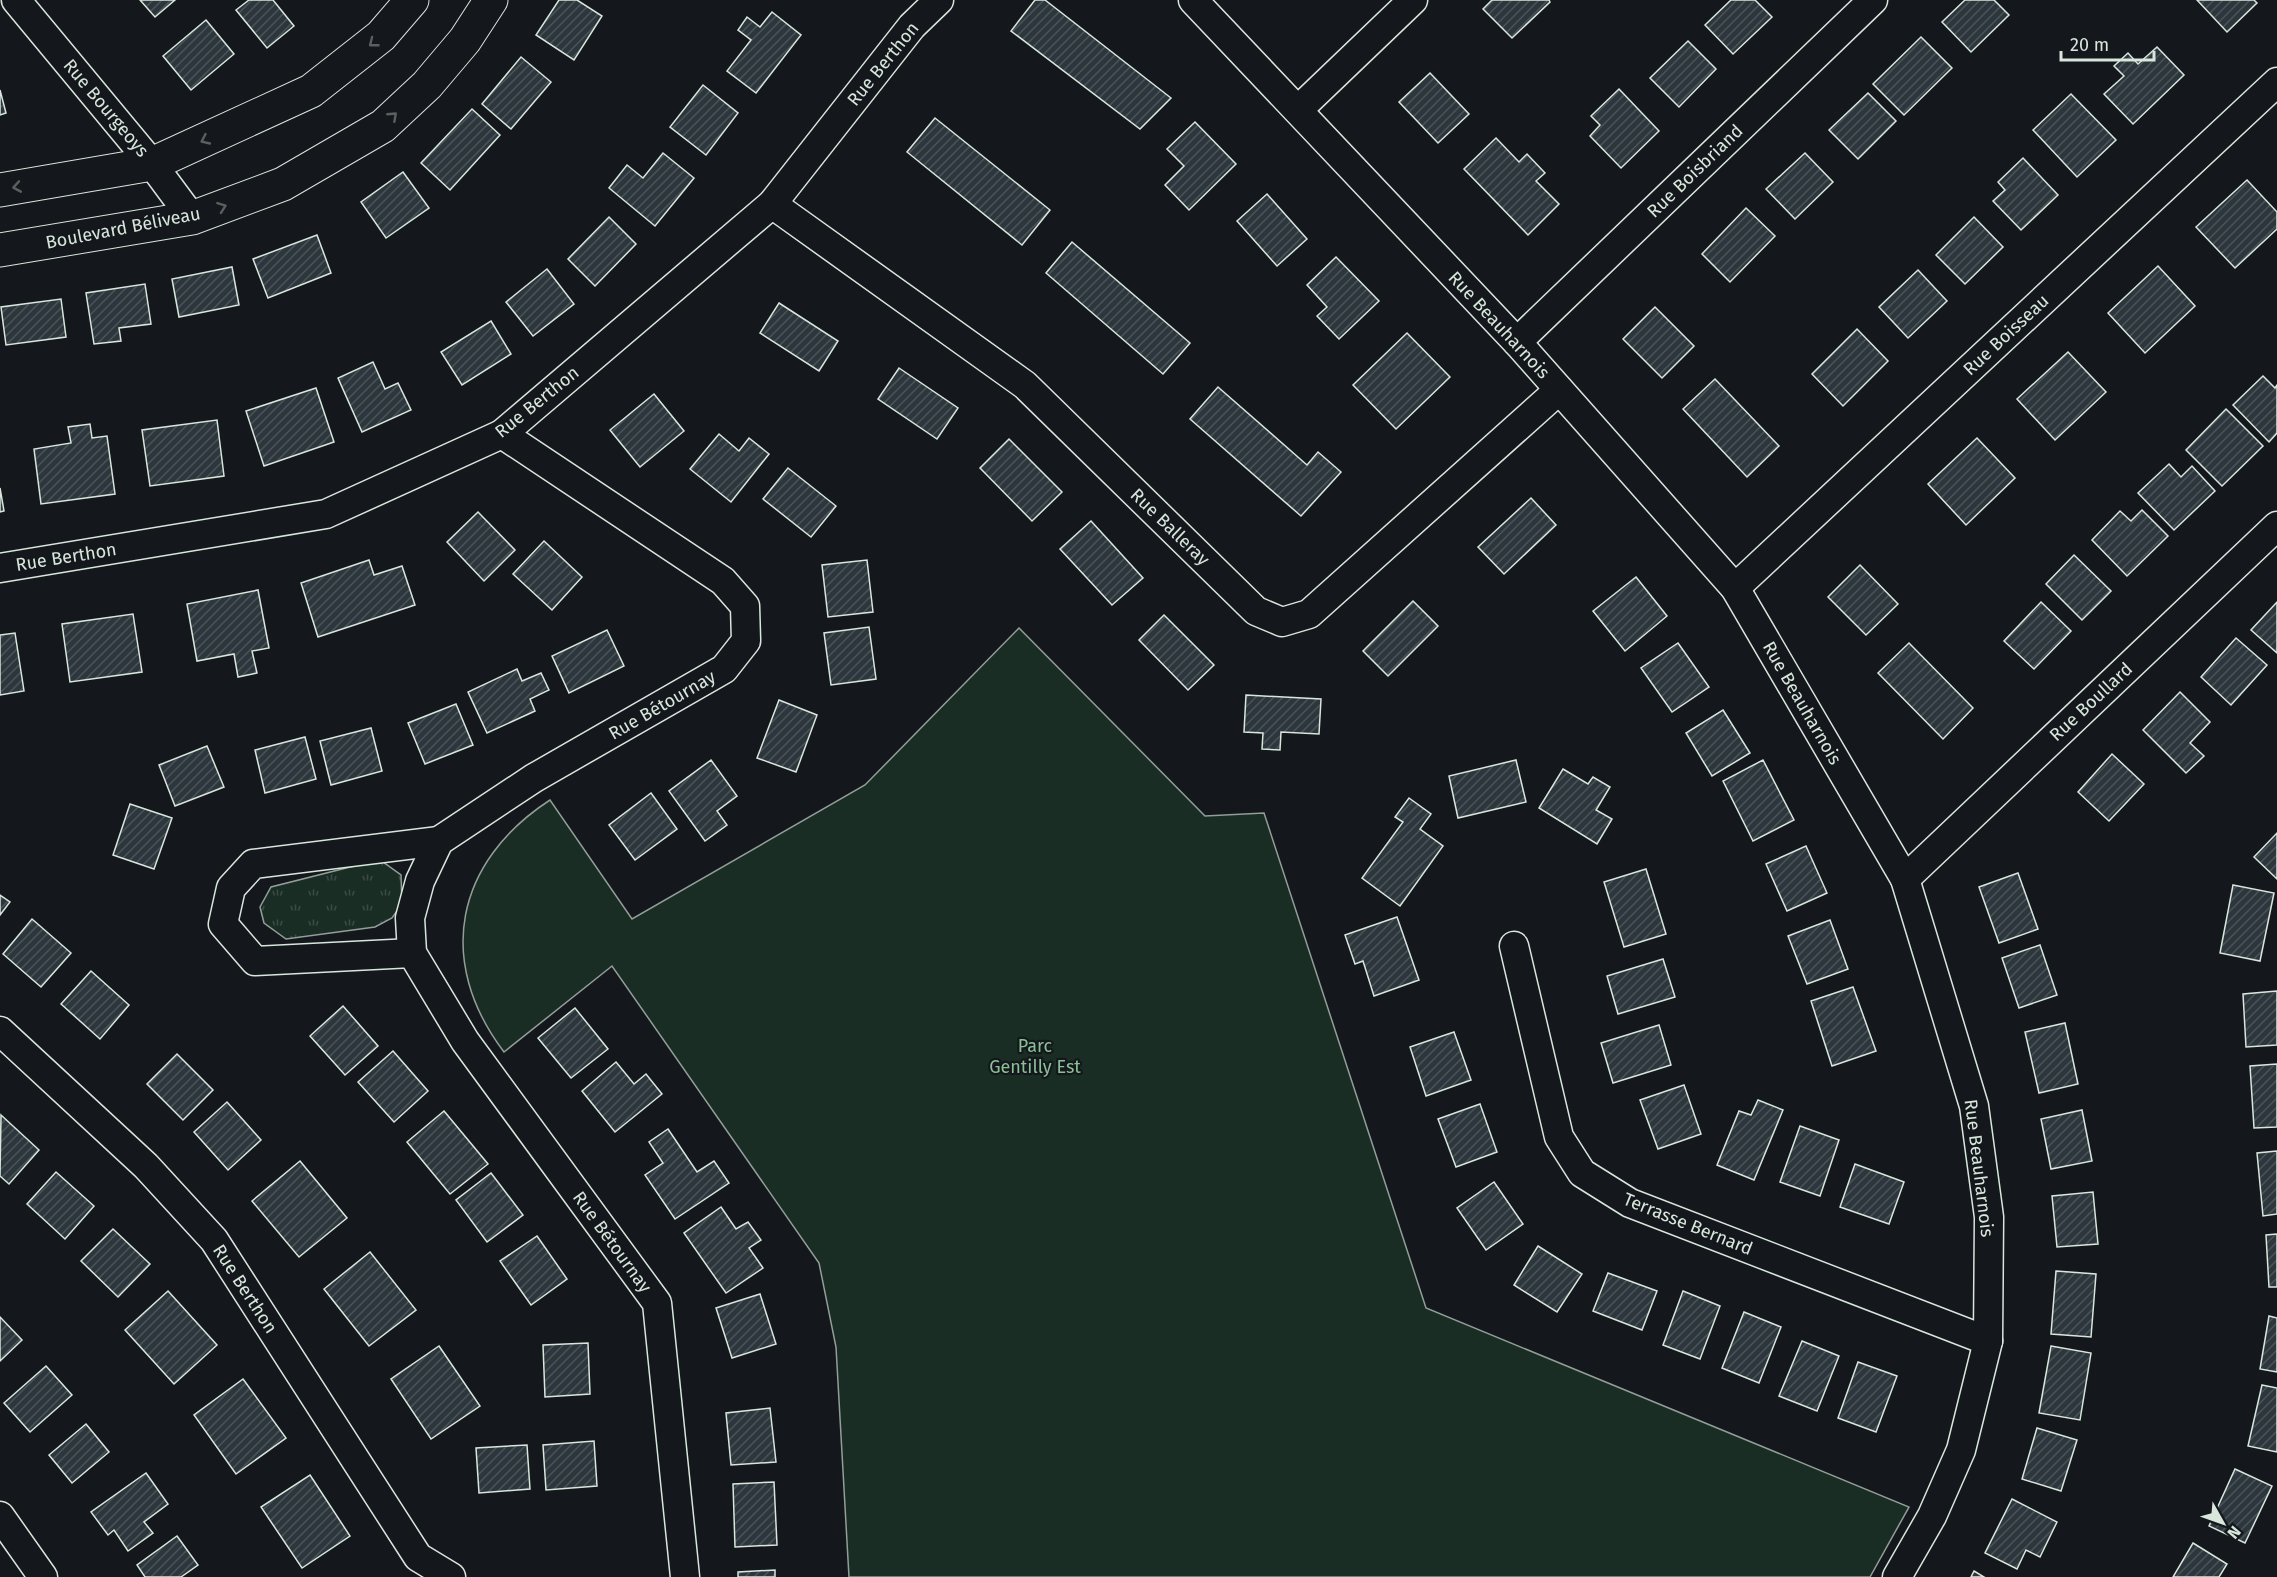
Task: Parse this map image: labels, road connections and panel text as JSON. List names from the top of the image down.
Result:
{
  "streets": {
    "street": [
      "Rue Berthon",
      "Rue Bourgeoys",
      "Rue Boisbriand",
      "Boulevard Béliveau",
      "Rue Beauharnois",
      "Rue Boisseau",
      "Rue Balleray",
      "Rue Boullard",
      "Rue Bétournay",
      "Terrasse Bernard"
    ]
  },
  "crossings": [
    ["Rue Berthon", "Rue Balleray"],
    ["Rue Berthon", "Rue Bétournay"],
    ["Rue Bourgeoys", "Boulevard Béliveau"],
    ["Rue Boisbriand", "Rue Beauharnois"],
    ["Rue Beauharnois", "Rue Boisseau"],
    ["Rue Beauharnois", "Rue Balleray"],
    ["Rue Beauharnois", "Rue Boullard"],
    ["Rue Beauharnois", "Terrasse Bernard"]
  ],
  "parks": ["Parc Gentilly Est"],
  "scale_bar": "20 m",
  "north": "bottom right"
}
